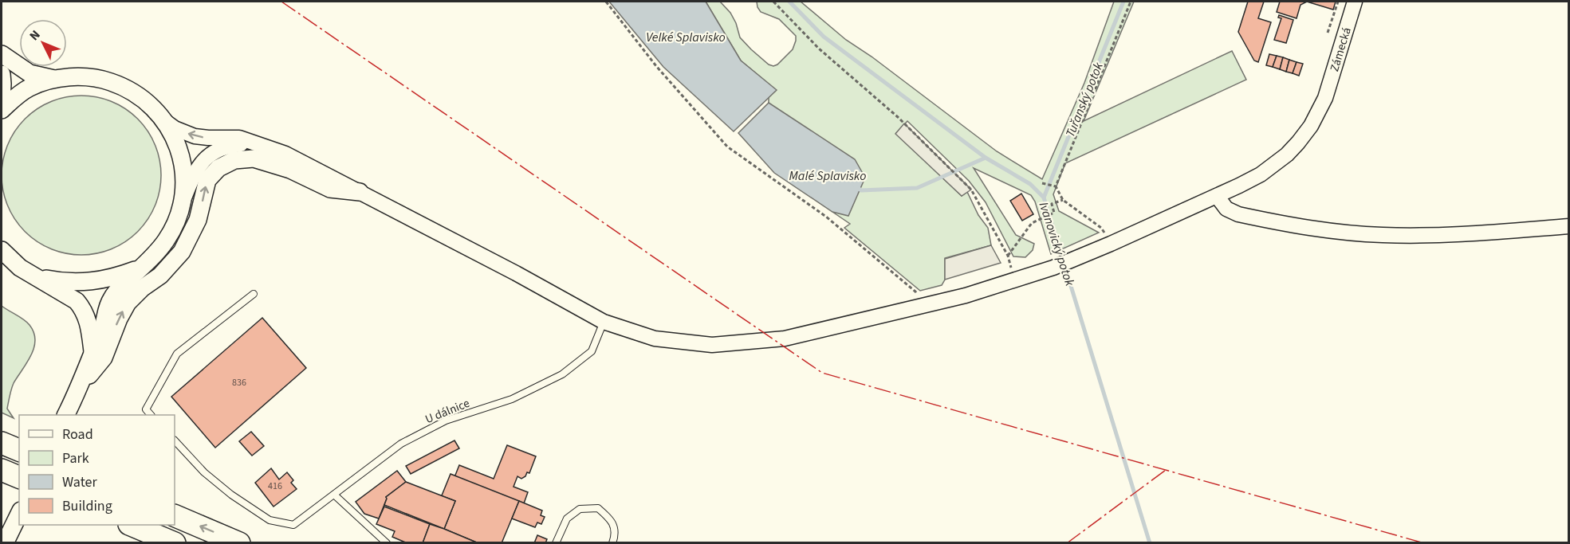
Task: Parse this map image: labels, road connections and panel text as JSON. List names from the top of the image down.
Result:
{
  "streets": {
    "street": ["Zámecká"],
    "lane": ["U dálnice"]
  },
  "crossings": [
    ["Zámecká", "U dálnice"]
  ],
  "water": [
    "Velké Splavisko",
    "Tuřanský potok",
    "Malé Splavisko",
    "Ivanovický potok"
  ],
  "house_numbers": ["836", "416"],
  "legend": [
    "Road",
    "Park",
    "Water",
    "Building"
  ],
  "north": "top left"
}
